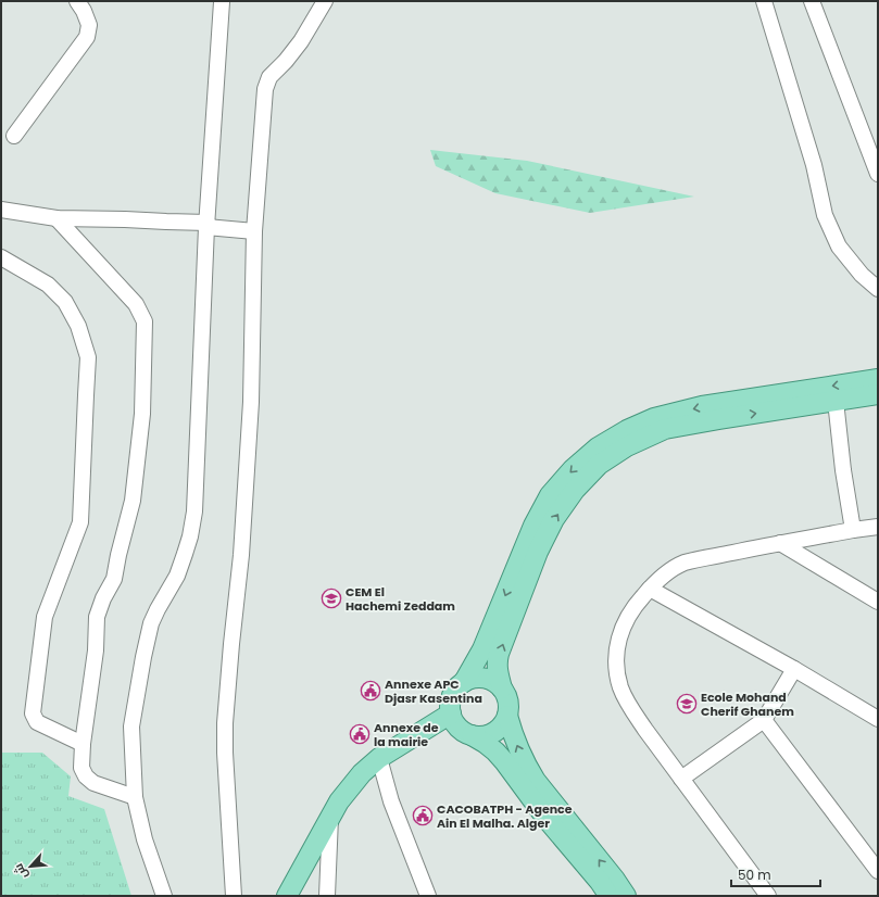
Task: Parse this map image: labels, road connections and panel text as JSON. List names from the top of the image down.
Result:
{
  "places": {
    "school or university": ["CEM El Hachemi Zeddam", "Ecole Mohand Cherif Ghanem"],
    "public building": ["Annexe APC Djasr Kasentina", "Annexe de la mairie", "CACOBATPH - Agence Ain El Malha. Alger"]
  },
  "scale_bar": "50 m",
  "north": "bottom left"
}
